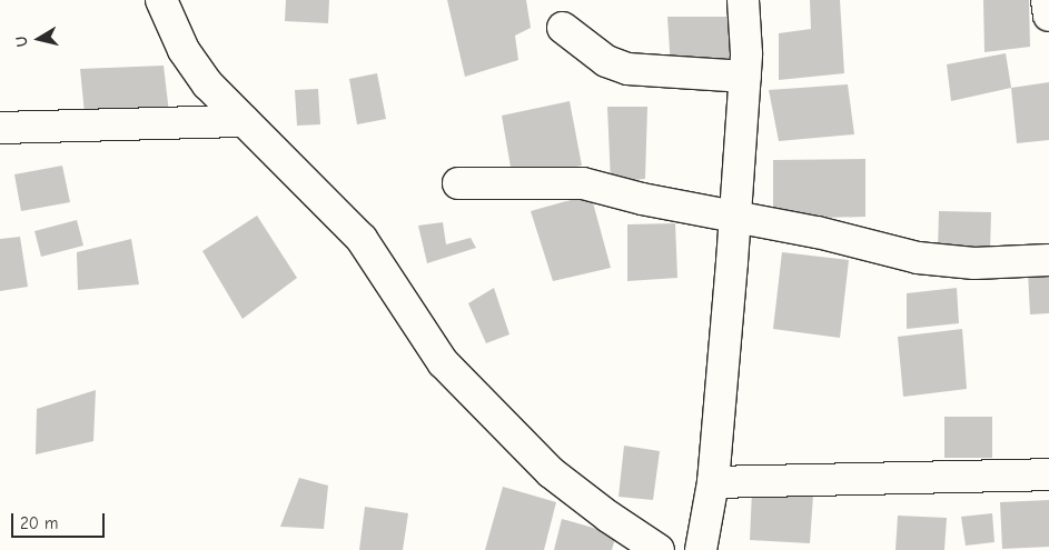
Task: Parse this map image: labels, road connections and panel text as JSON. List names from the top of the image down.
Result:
{
  "scale_bar": "20 m",
  "north": "left"
}
